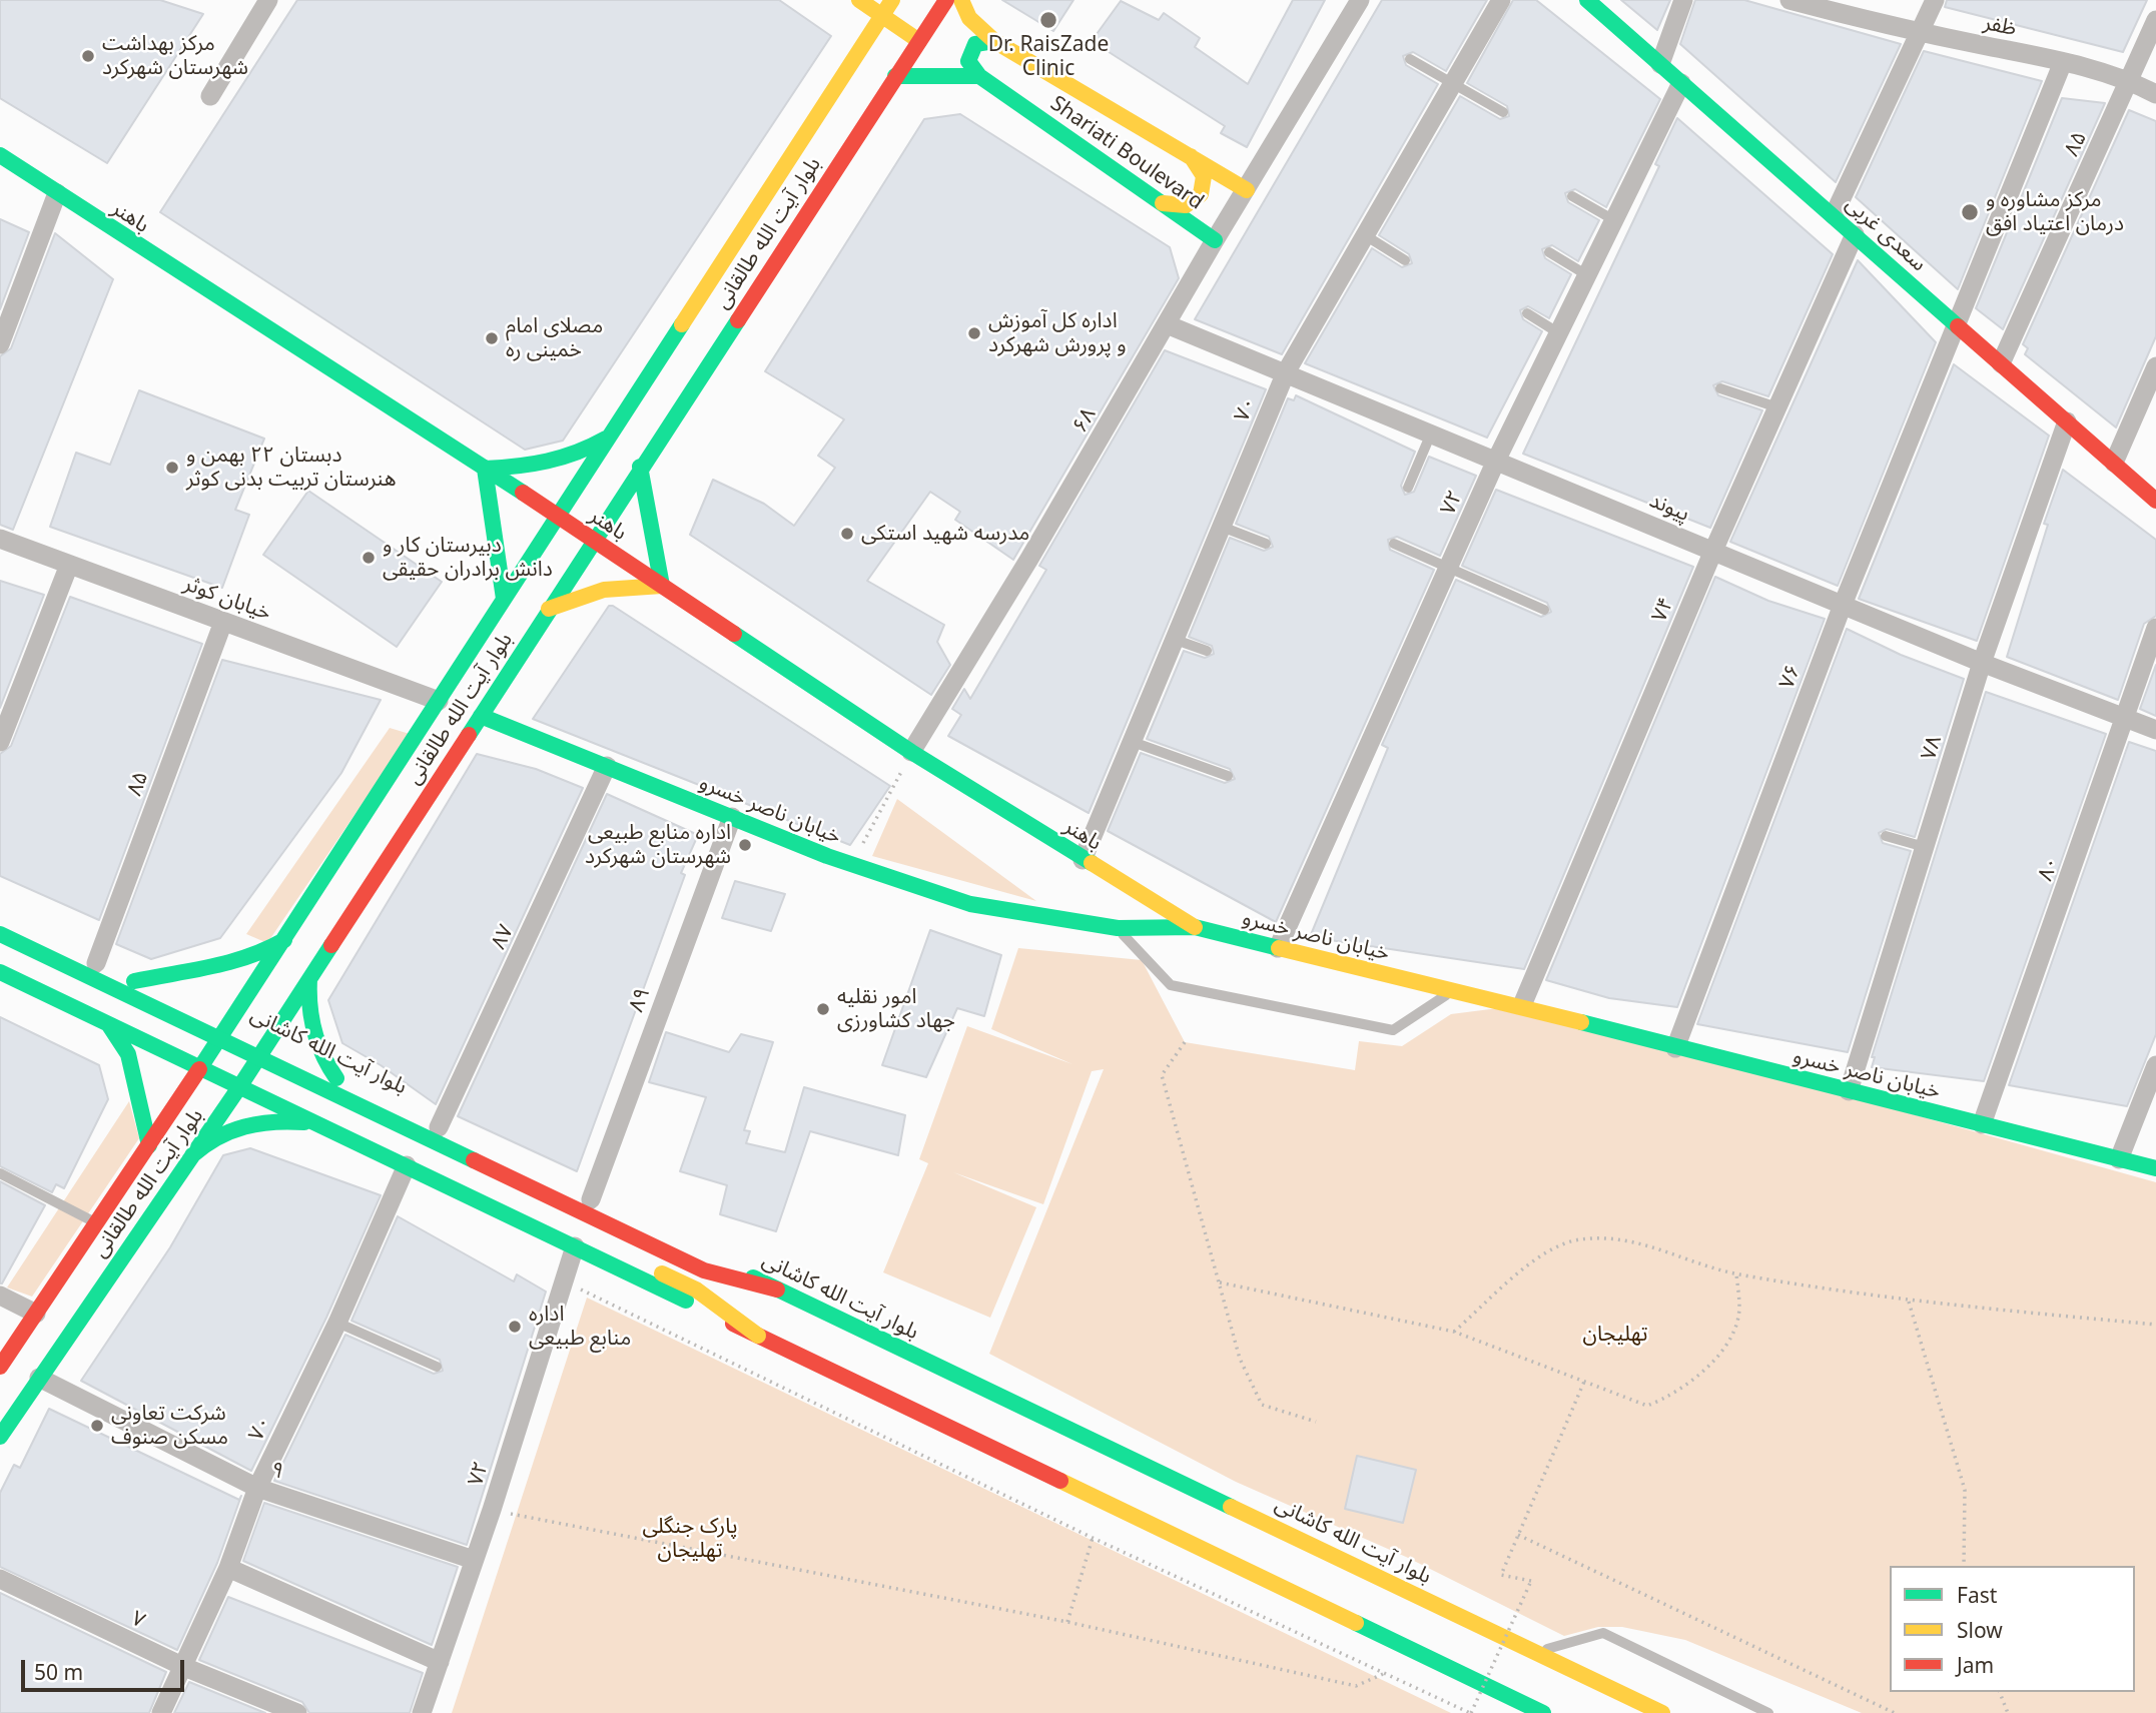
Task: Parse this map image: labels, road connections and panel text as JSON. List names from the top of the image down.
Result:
{
  "streets": {
    "main road": [
      "Shariati Boulevard",
      "باهنر",
      "بلوار آیت الله طالقانی",
      "سعدی غربی",
      "خیابان ناصر خسرو",
      "بلوار آیت الله کاشانی"
    ],
    "street": [
      "ظفر",
      "۸۵",
      "۷۰",
      "۶۸",
      "۷۲",
      "پیوند",
      "خیابان کوثر",
      "۷۴",
      "۷۶",
      "۷۸",
      "۸۰",
      "۸۷",
      "۸۹",
      "۹",
      "۷"
    ]
  },
  "crossings": [
    ["ظفر", "۸۵"],
    ["ظفر", "۷۶"],
    ["۸۵", "سعدی غربی"],
    ["۸۵", "خیابان کوثر"],
    ["۸۵", "بلوار آیت الله کاشانی"],
    ["Shariati Boulevard", "۶۸"],
    ["باهنر", "بلوار آیت الله طالقانی"],
    ["باهنر", "۷۰"],
    ["باهنر", "۶۸"],
    ["باهنر", "خیابان ناصر خسرو"],
    ["بلوار آیت الله طالقانی", "خیابان کوثر"],
    ["بلوار آیت الله طالقانی", "خیابان ناصر خسرو"],
    ["بلوار آیت الله طالقانی", "بلوار آیت الله کاشانی"],
    ["بلوار آیت الله طالقانی", "۹"],
    ["سعدی غربی", "۷۲"],
    ["سعدی غربی", "۷۴"],
    ["سعدی غربی", "۷۶"],
    ["سعدی غربی", "۷۸"],
    ["۷۰", "پیوند"],
    ["۷۰", "۹"],
    ["۷۰", "۷"],
    ["۶۸", "پیوند"],
    ["۷۲", "پیوند"],
    ["۷۲", "خیابان ناصر خسرو"],
    ["۷۲", "۹"],
    ["پیوند", "۷۴"],
    ["پیوند", "۷۶"],
    ["پیوند", "۷۸"],
    ["پیوند", "۸۰"],
    ["۷۴", "خیابان ناصر خسرو"],
    ["۷۶", "خیابان ناصر خسرو"],
    ["۷۸", "خیابان ناصر خسرو"],
    ["خیابان ناصر خسرو", "۸۰"],
    ["خیابان ناصر خسرو", "۸۷"],
    ["خیابان ناصر خسرو", "۸۹"],
    ["۸۷", "بلوار آیت الله کاشانی"],
    ["۸۹", "بلوار آیت الله کاشانی"]
  ],
  "parks": ["تهلیجان", "پارک جنگلی تهلیجان"],
  "places": [
    "Dr. RaisZade Clinic",
    "مرکز بهداشت شهرستان شهرکرد",
    "مرکز مشاوره و درمان اعتیاد افق",
    "اداره کل آموزش و پرورش شهرکرد",
    "مصلای امام خمینی ره",
    "دبستان ۲۲ بهمن و هنرستان تربیت بدنی کوثر",
    "مدرسه شهید استکی",
    "دبیرستان کار و دانش برادران حقیقی",
    "اداره منابع طبیعی شهرستان شهرکرد",
    "امور نقلیه جهاد کشاورزی",
    "اداره منابع طبیعی",
    "شرکت تعاونی مسکن صنوف"
  ],
  "legend": ["Fast", "Slow", "Jam"],
  "scale_bar": "50 m"
}
